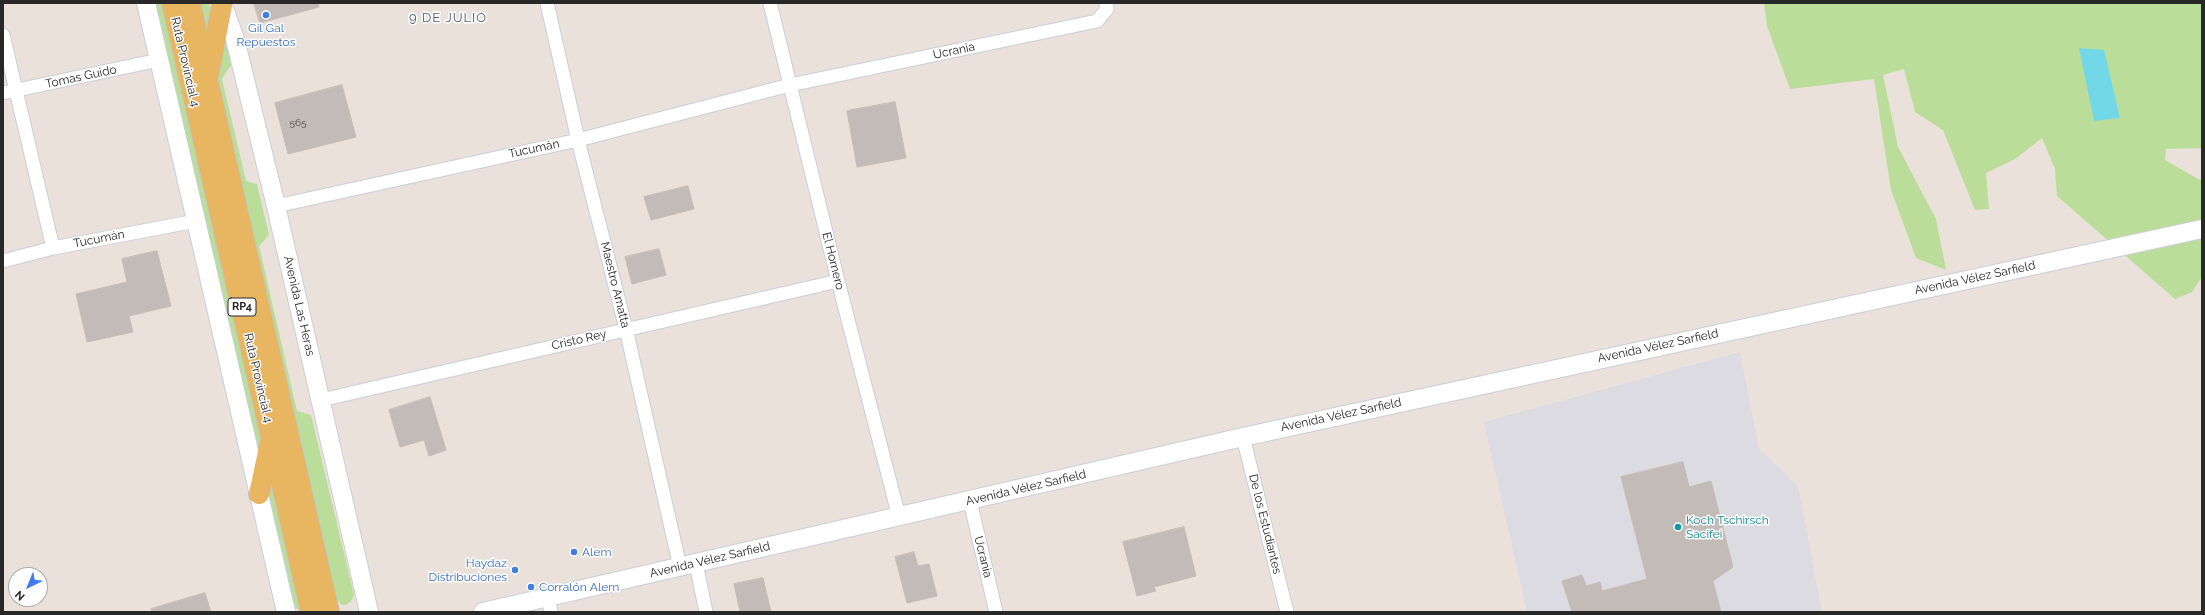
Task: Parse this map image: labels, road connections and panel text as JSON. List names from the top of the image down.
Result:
{
  "streets": {
    "main road": [
      "Ruta Provincial 4",
      "Avenida Vélez Sarfield",
      "Avenida Las Heras",
      "RP4"
    ],
    "street": [
      "Ucrania",
      "Tomas Guido",
      "Tucumán",
      "El Hornero",
      "Maestro Amatta",
      "Cristo Rey",
      "De los Estudiantes"
    ]
  },
  "crossings": [
    ["Ucrania", "Tucumán"],
    ["Ucrania", "El Hornero"],
    ["Ucrania", "Avenida Vélez Sarfield"],
    ["Tucumán", "El Hornero"],
    ["Tucumán", "Maestro Amatta"],
    ["Tucumán", "Avenida Las Heras"],
    ["El Hornero", "Avenida Vélez Sarfield"],
    ["El Hornero", "Cristo Rey"],
    ["Avenida Vélez Sarfield", "Maestro Amatta"],
    ["Avenida Vélez Sarfield", "De los Estudiantes"],
    ["Maestro Amatta", "Cristo Rey"],
    ["Avenida Las Heras", "Cristo Rey"]
  ],
  "districts": ["9 DE JULIO"],
  "places": [
    "Gil Gal Repuestos",
    "Koch Tschirsch Sacifei",
    "Alem",
    "Haydaz Distribuciones",
    "Corralón Alem"
  ],
  "house_numbers": ["565"],
  "north": "bottom left"
}
